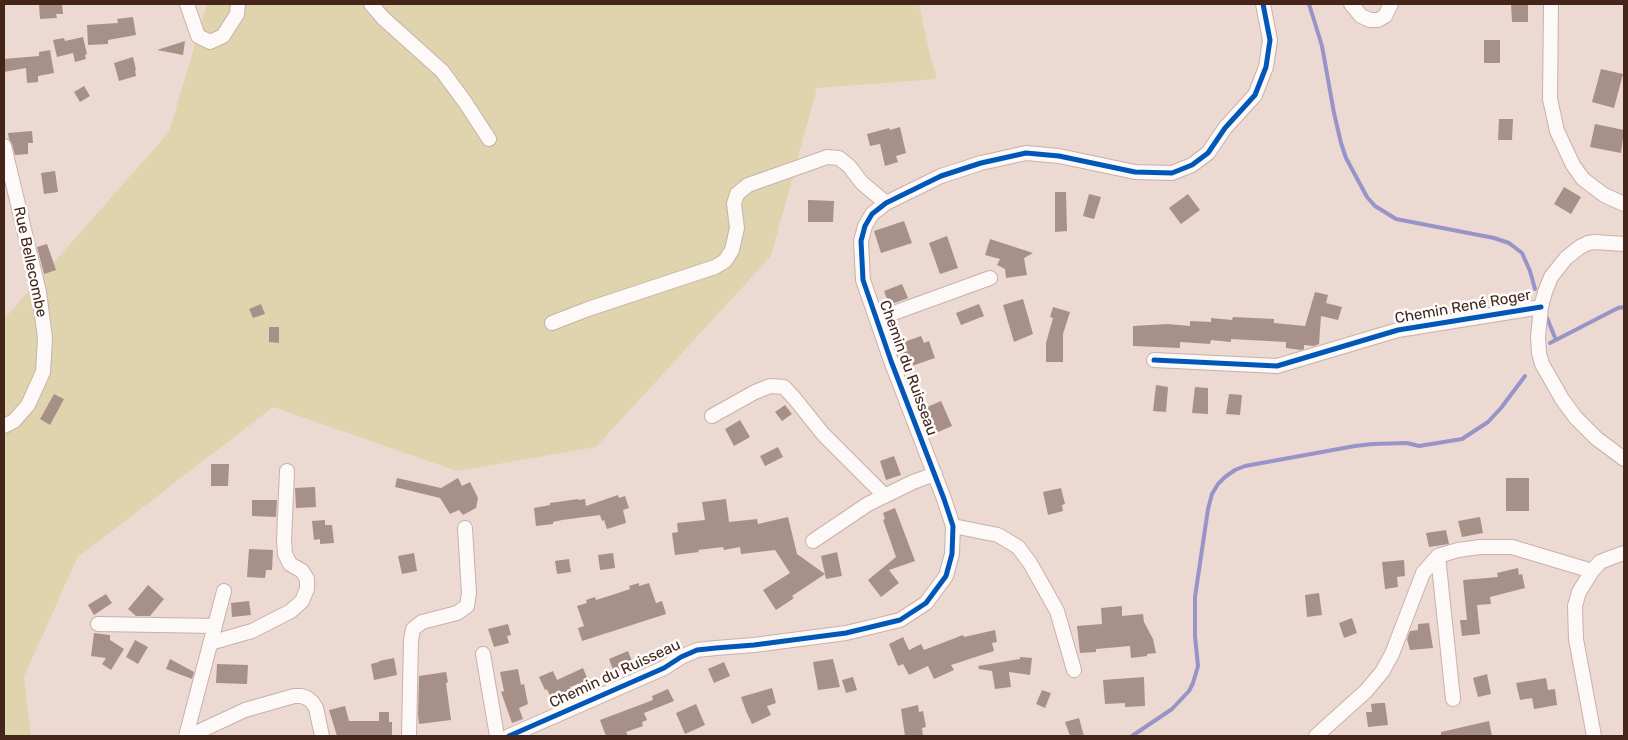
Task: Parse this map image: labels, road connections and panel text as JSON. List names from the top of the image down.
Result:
{
  "streets": {
    "street": ["Rue Bellecombe", "Chemin René Roger", "Chemin du Ruisseau"]
  }
}
